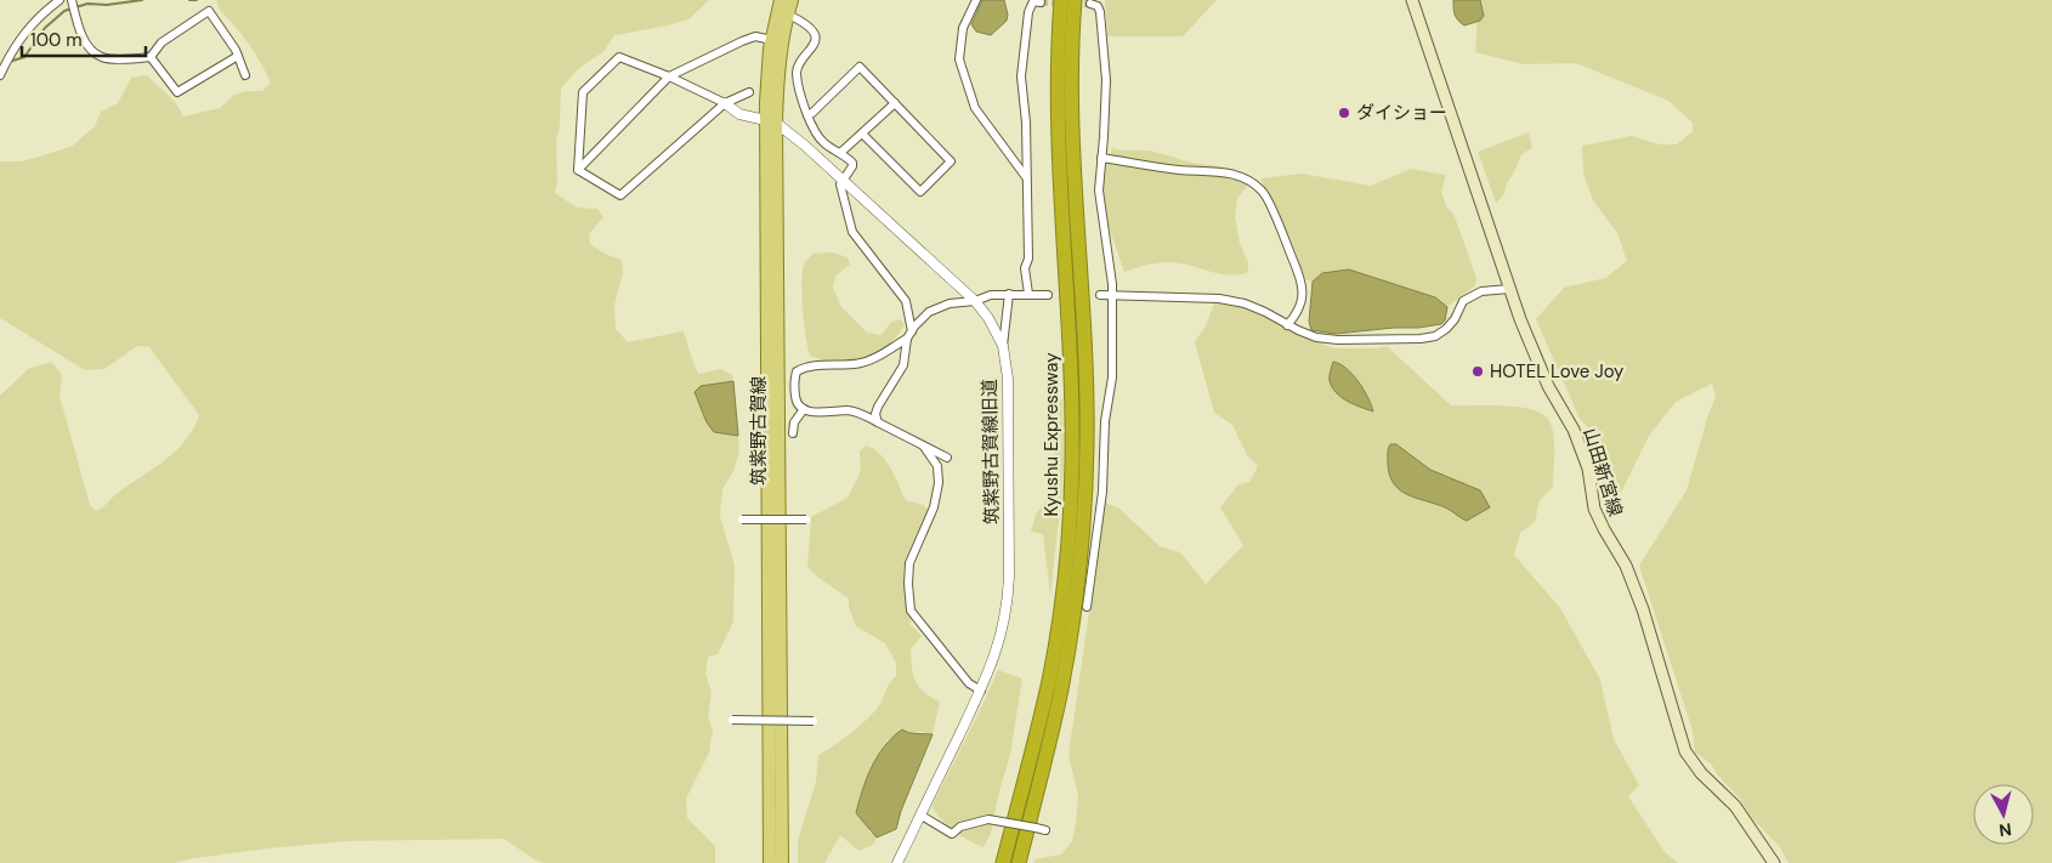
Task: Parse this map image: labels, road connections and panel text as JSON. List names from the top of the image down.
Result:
{
  "streets": {
    "highway": ["Kyushu Expressway"],
    "main road": ["筑紫野古賀線", "山田新宮線"],
    "street": ["筑紫野古賀線旧道"]
  },
  "crossings": [
    ["筑紫野古賀線", "筑紫野古賀線旧道"]
  ],
  "places": ["ダイショー", "HOTEL Love Joy"],
  "scale_bar": "100 m",
  "north": "bottom"
}
